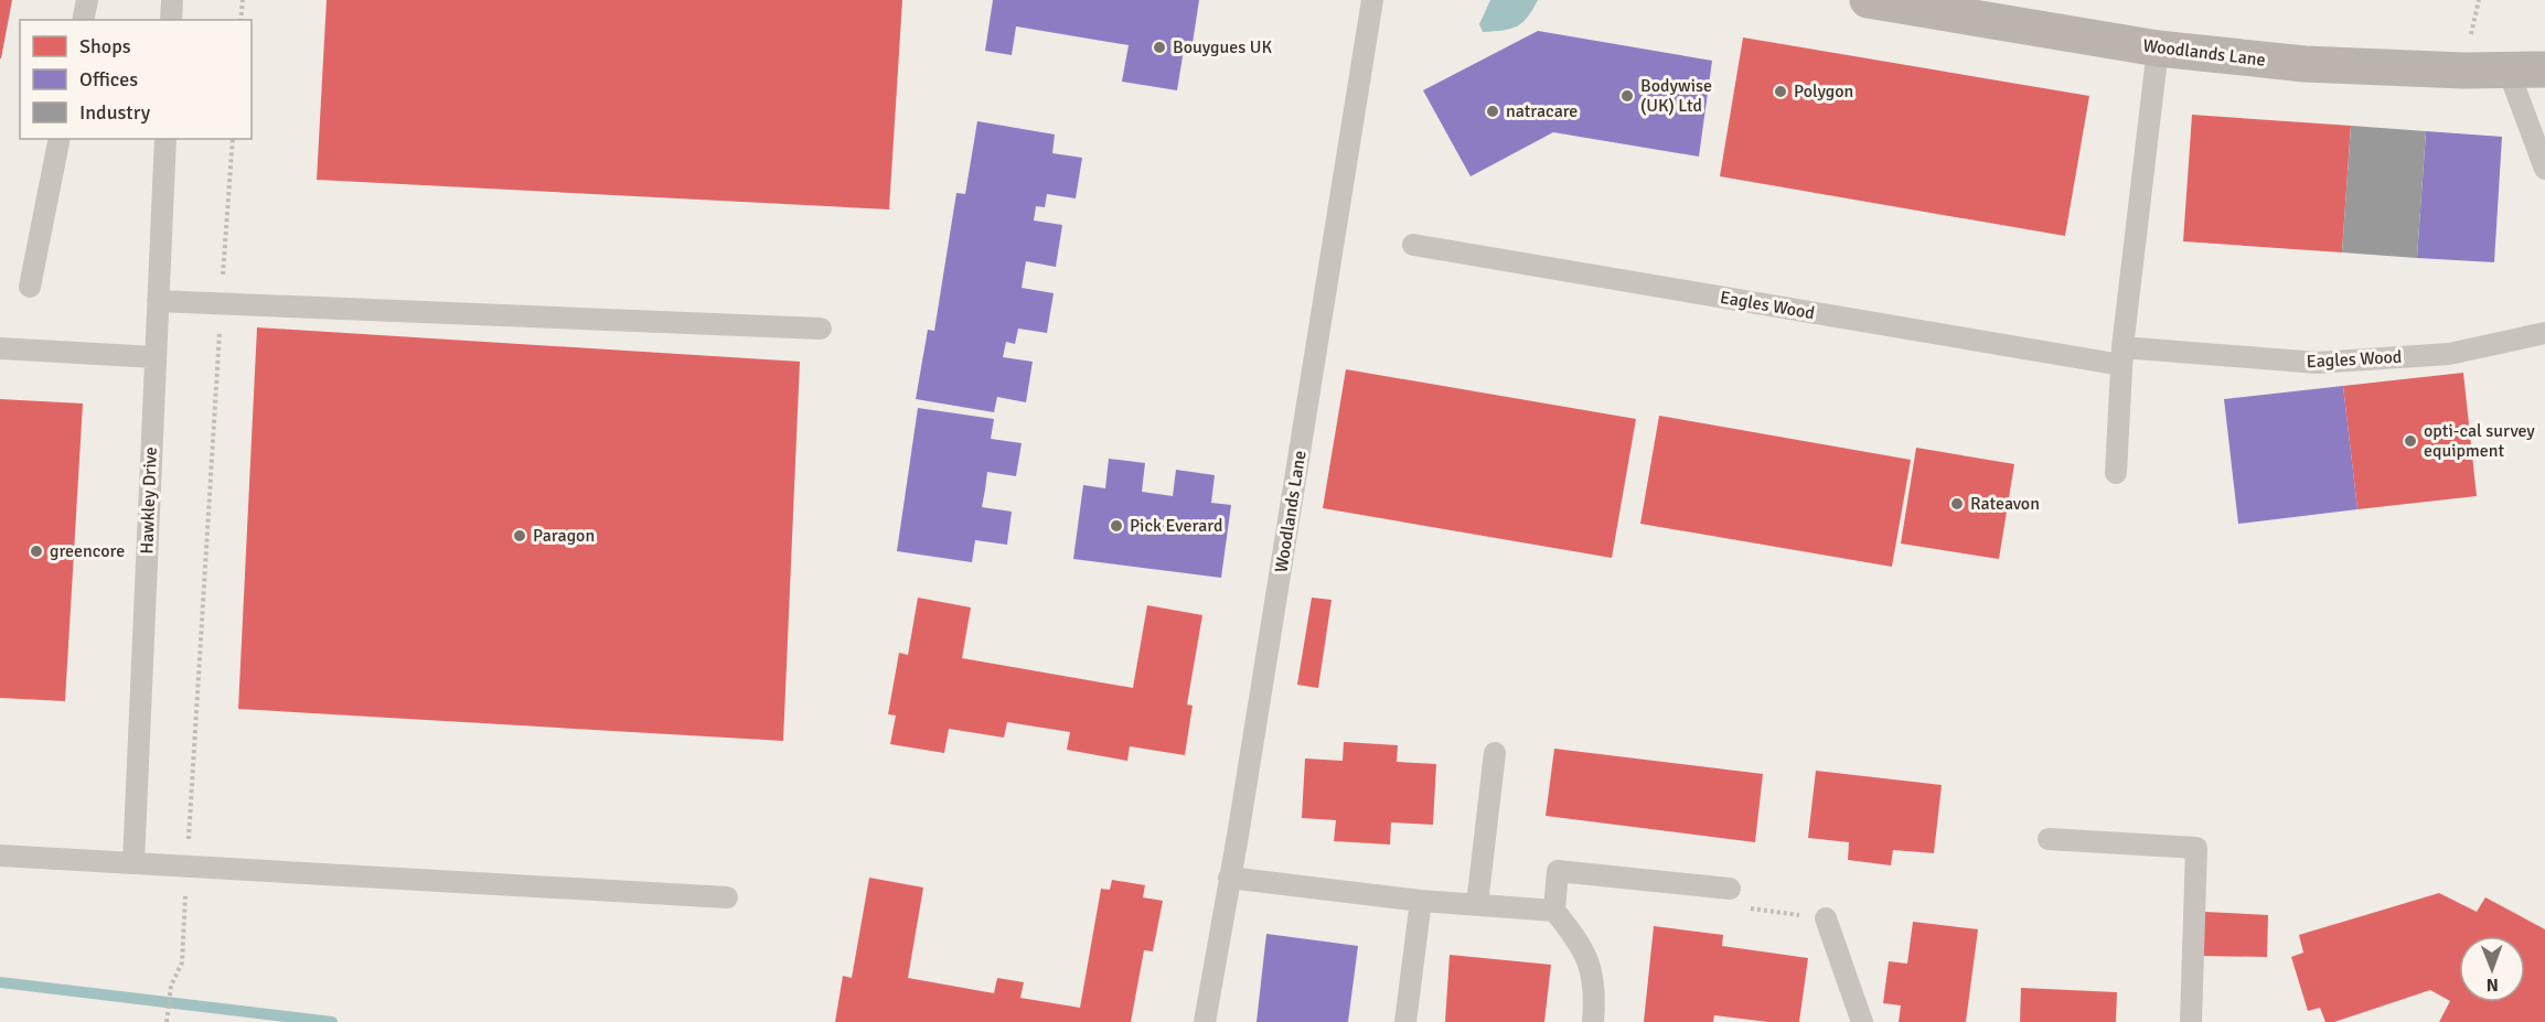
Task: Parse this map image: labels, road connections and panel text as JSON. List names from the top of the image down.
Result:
{
  "streets": {
    "street": ["Woodlands Lane"],
    "lane": ["Eagles Wood", "Hawkley Drive"]
  },
  "places": [
    "Bouygues UK",
    "Polygon",
    "Bodywise (UK) Ltd",
    "natracare",
    "opti-cal survey equipment",
    "Rateavon",
    "Pick Everard",
    "Paragon",
    "greencore"
  ],
  "legend": ["Shops", "Offices", "Industry"],
  "north": "bottom"
}
